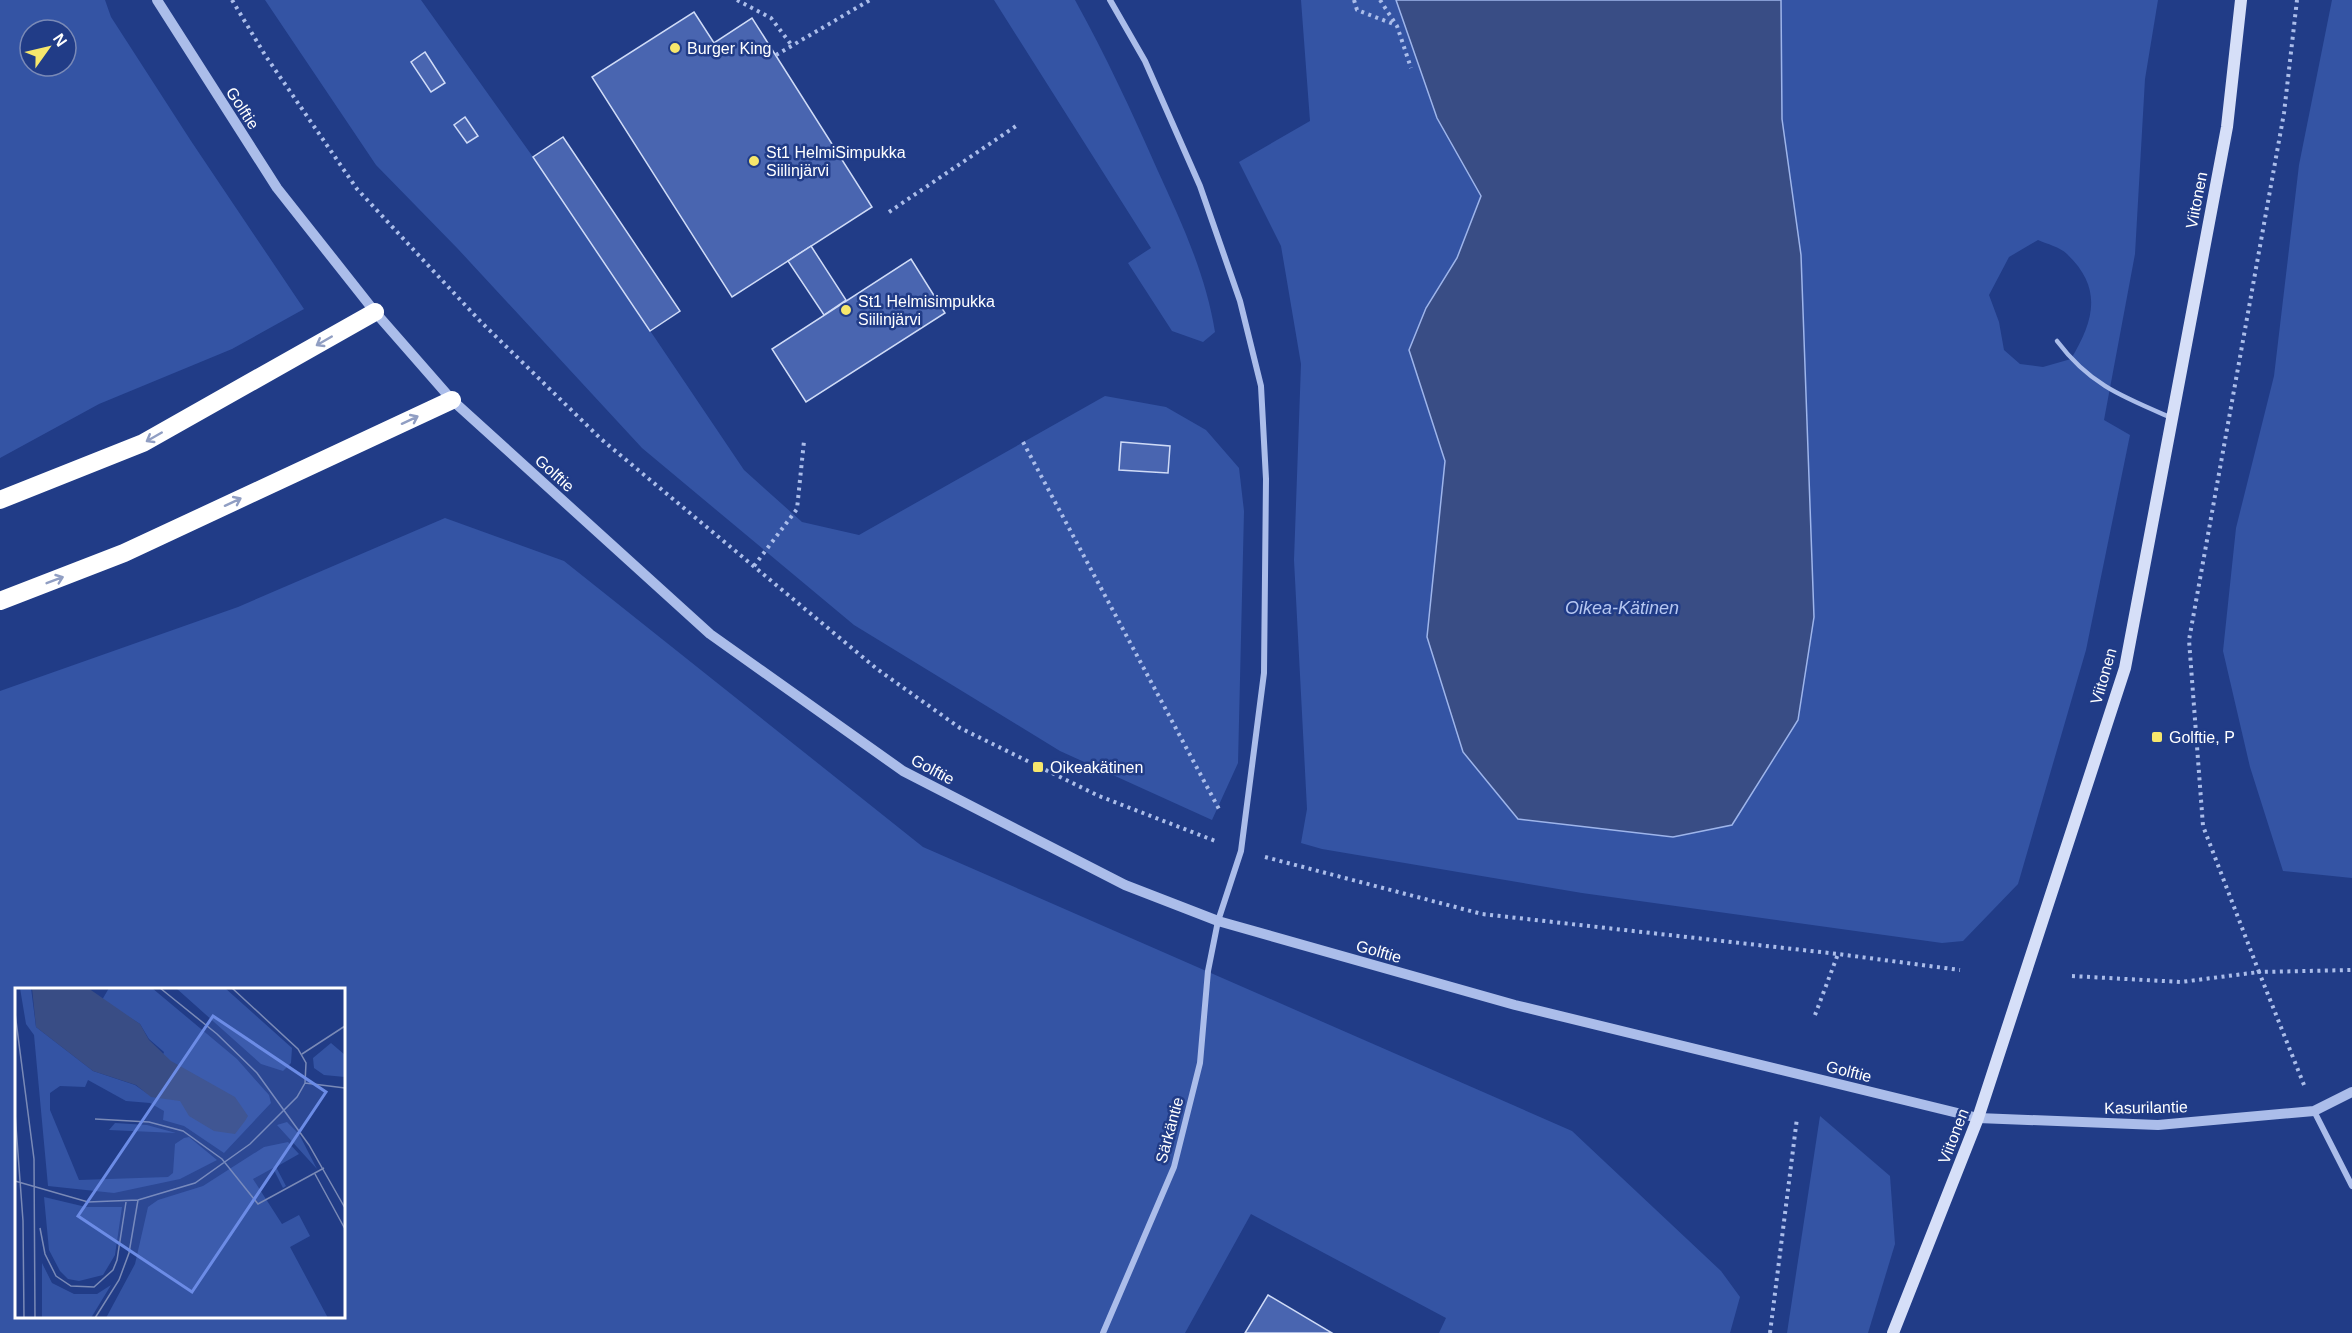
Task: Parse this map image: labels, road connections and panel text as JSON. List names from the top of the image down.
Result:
{
  "streets": {
    "main road": ["Viitonen"],
    "street": ["Golftie", "Kasurilantie", "Särkäntie"]
  },
  "crossings": [
    ["Golftie", "Viitonen"],
    ["Golftie", "Kasurilantie"],
    ["Golftie", "Särkäntie"],
    ["Viitonen", "Kasurilantie"]
  ],
  "water": ["Oikea-Kätinen"],
  "places": {
    "other": ["Burger King", "St1 HelmiSimpukka Siilinjärvi", "St1 Helmisimpukka Siilinjärvi"],
    "transit": ["Golftie, P", "Oikeakätinen"]
  },
  "north": "top right"
}
